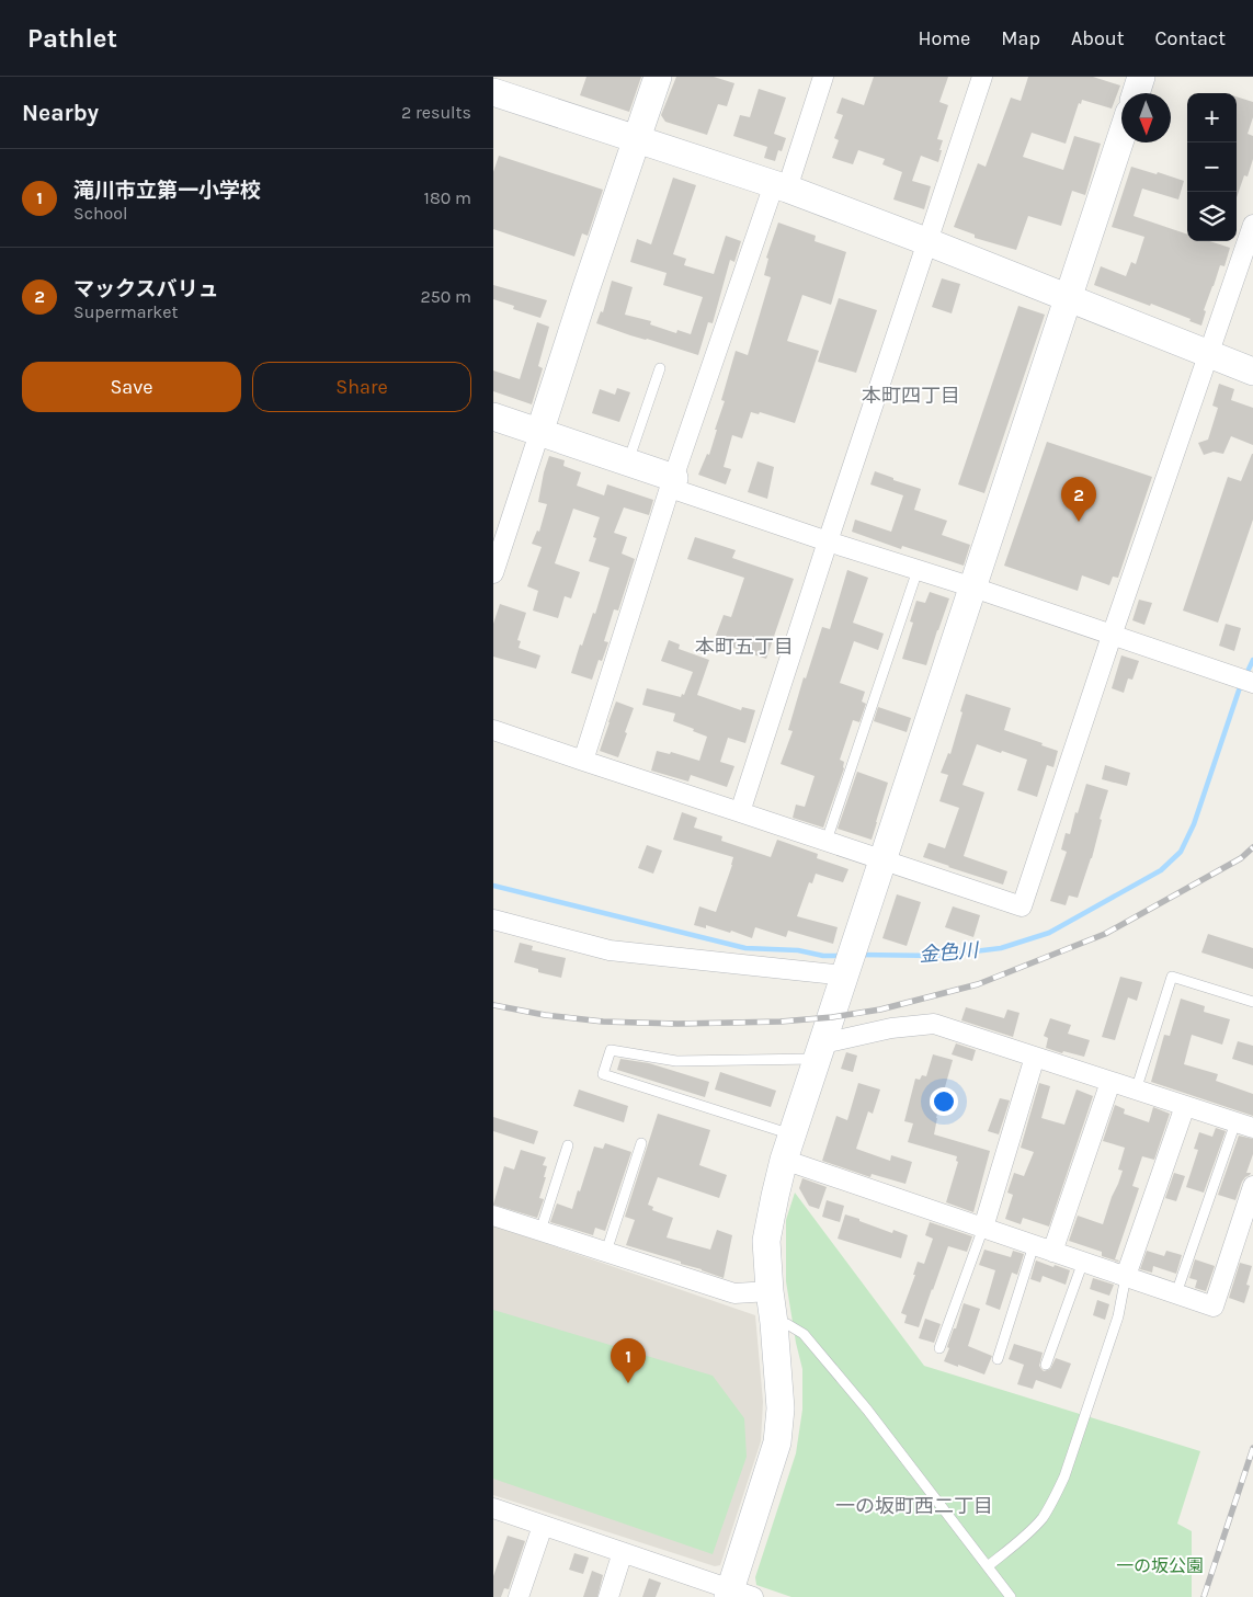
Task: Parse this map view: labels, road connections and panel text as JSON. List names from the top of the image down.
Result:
{
  "districts": ["本町四丁目", "本町五丁目", "一の坂町西二丁目"],
  "water": ["金色川"],
  "parks": ["一の坂公園"],
  "north": "bottom",
  "page": {
    "header": "Pathlet",
    "nav": [
      "Home",
      "Map",
      "About",
      "Contact"
    ],
    "heading": ["Nearby", "2 results"],
    "map_buttons": ["+", "−"],
    "list": [
      {
        "mark": "1",
        "name": "滝川市立第一小学校",
        "note": "School",
        "value": "180 m"
      },
      {
        "mark": "2",
        "name": "マックスバリュ",
        "note": "Supermarket",
        "value": "250 m"
      }
    ],
    "buttons": ["Save", "Share"],
    "pins": ["2", "1"]
  }
}
